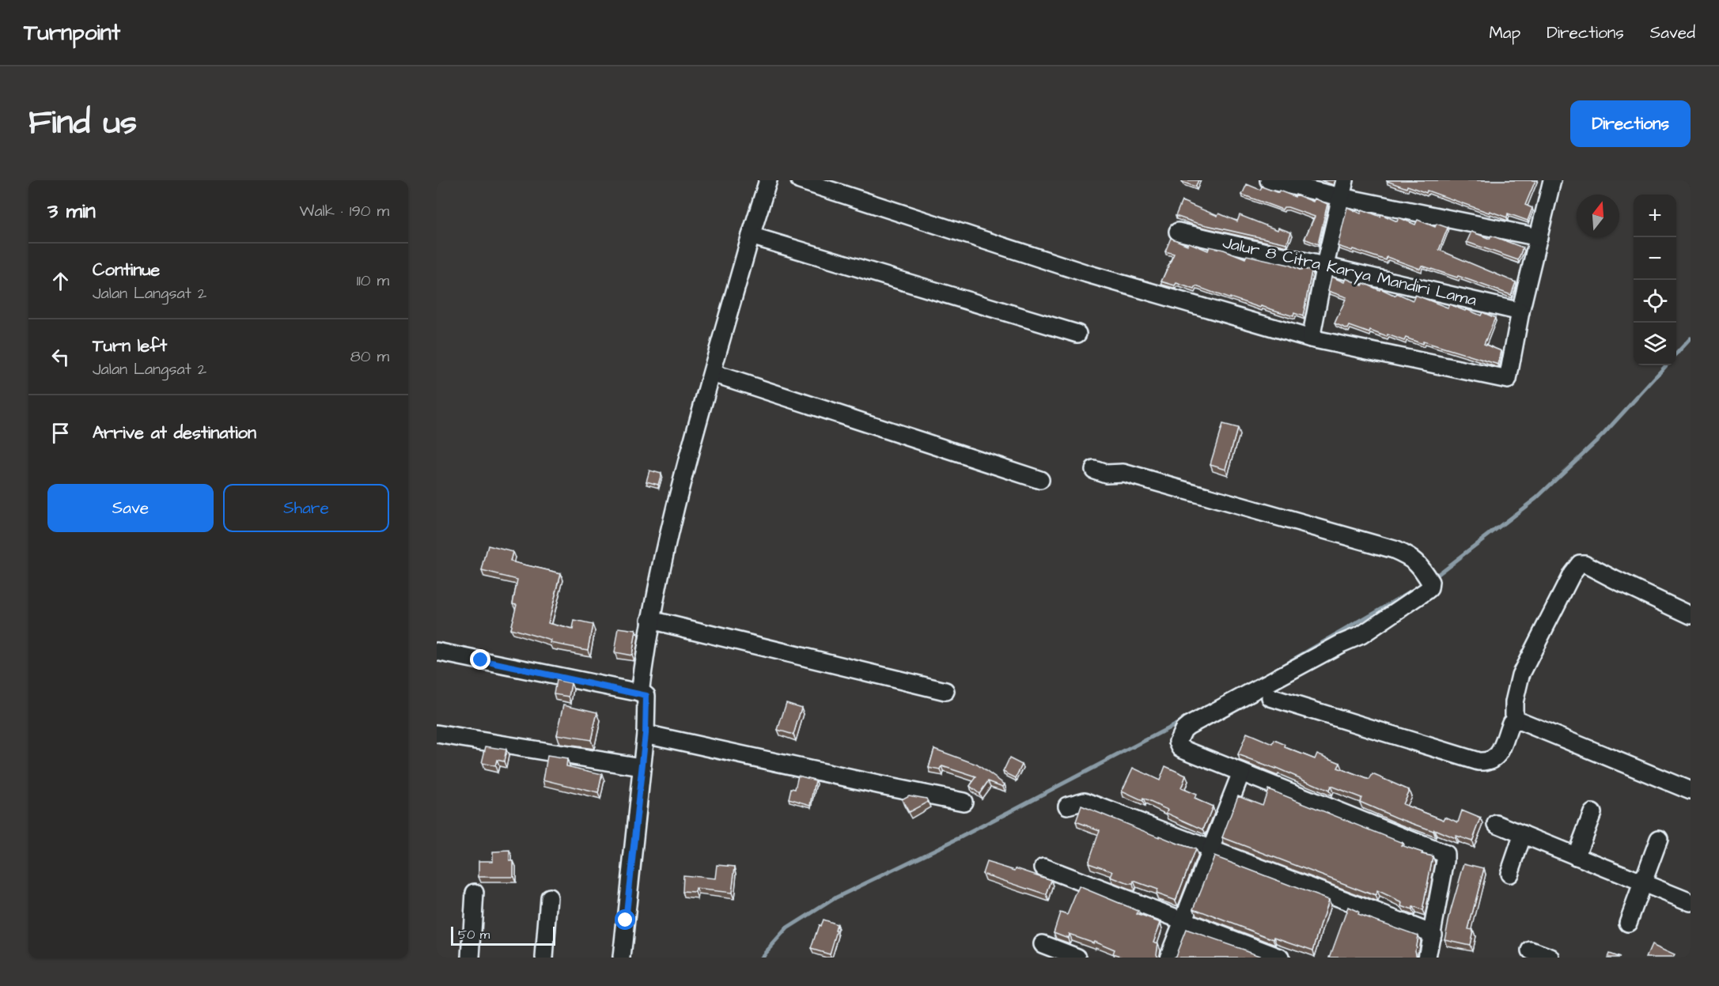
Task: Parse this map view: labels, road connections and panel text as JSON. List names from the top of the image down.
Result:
{
  "streets": {
    "street": ["Jalur 8 Citra Karya Mandiri Lama"]
  },
  "scale_bar": "50 m",
  "north": "top",
  "page": {
    "header": "Turnpoint",
    "nav": ["Map", "Directions", "Saved"],
    "title": "Find us",
    "buttons": [
      "Directions",
      ["Save", "Share"]
    ],
    "heading": ["3 min", "Walk · 190 m"],
    "map_buttons": ["+", "−"],
    "list": [
      ["Continue", "Jalan Langsat 2", "110 m"],
      ["Turn left", "Jalan Langsat 2", "80 m"],
      "Arrive at destination"
    ],
    "scale": "50 m"
  }
}
